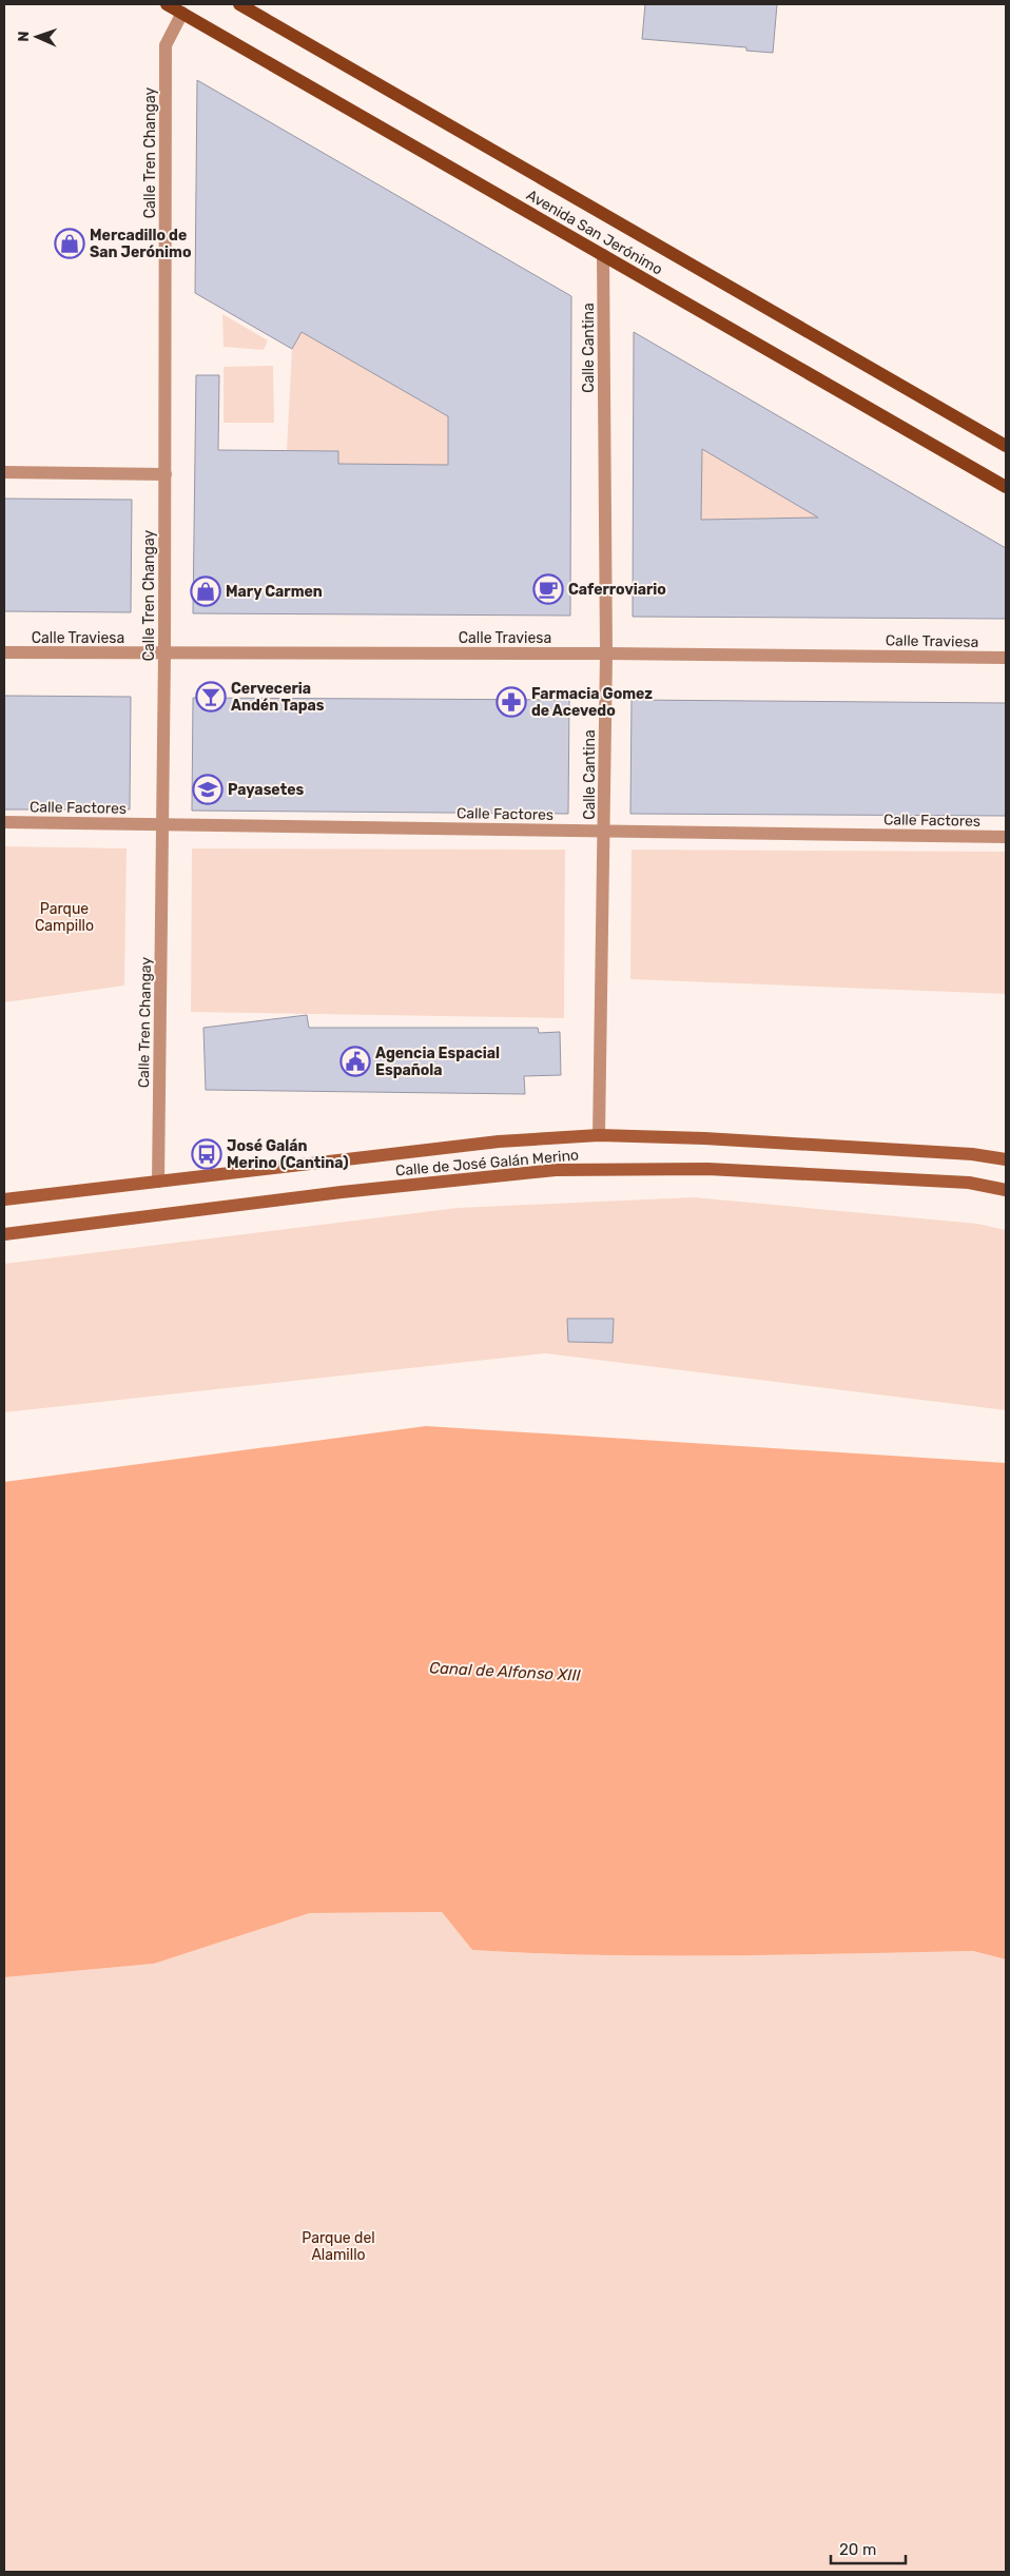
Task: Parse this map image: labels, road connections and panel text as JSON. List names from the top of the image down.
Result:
{
  "streets": {
    "main road": ["Avenida San Jerónimo", "Calle de José Galán Merino"],
    "street": [
      "Calle Tren Changay",
      "Calle Cantina",
      "Calle Traviesa",
      "Calle Factores"
    ]
  },
  "crossings": [
    ["Calle Tren Changay", "Avenida San Jerónimo"],
    ["Calle Tren Changay", "Calle Traviesa"],
    ["Calle Tren Changay", "Calle Factores"],
    ["Calle Tren Changay", "Calle de José Galán Merino"],
    ["Avenida San Jerónimo", "Calle Cantina"],
    ["Calle Cantina", "Calle Traviesa"],
    ["Calle Cantina", "Calle Factores"],
    ["Calle Cantina", "Calle de José Galán Merino"]
  ],
  "water": ["Canal de Alfonso XIII"],
  "parks": ["Parque Campillo", "Parque del Alamillo"],
  "places": {
    "shop": ["Mercadillo de San Jerónimo", "Mary Carmen"],
    "cafe": ["Caferroviario"],
    "bar": ["Cerveceria Andén Tapas"],
    "pharmacy": ["Farmacia Gomez de Acevedo"],
    "school or university": ["Payasetes"],
    "public building": ["Agencia Espacial Española"],
    "bus stop": ["José Galán Merino (Cantina)"]
  },
  "scale_bar": "20 m",
  "north": "left"
}
